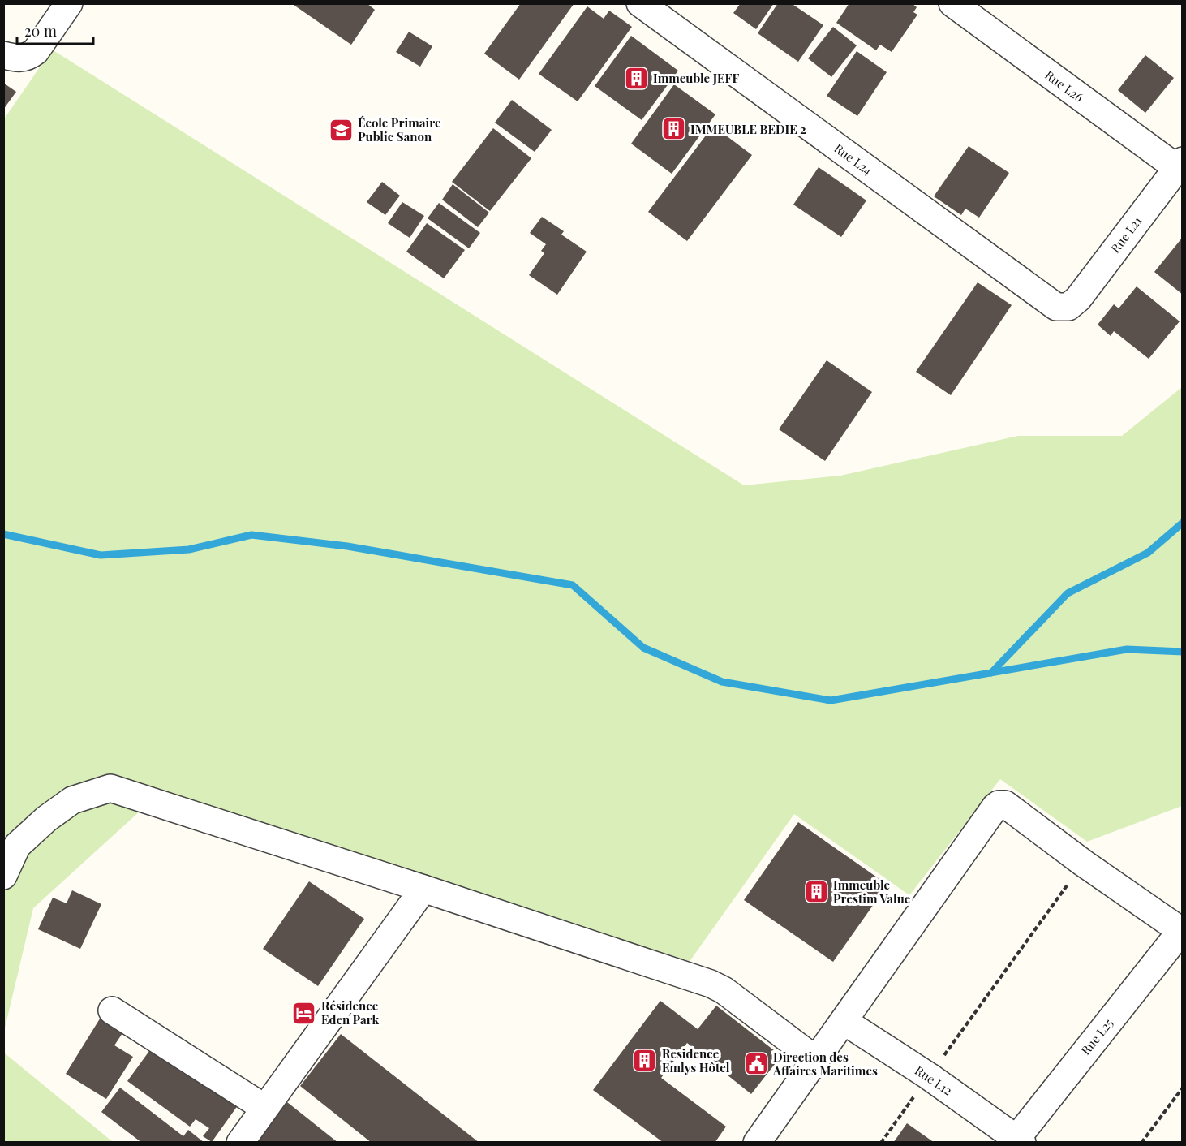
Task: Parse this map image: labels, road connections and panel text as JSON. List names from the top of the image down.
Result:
{
  "streets": {
    "street": [
      "Rue L26",
      "Rue L24",
      "Rue L21",
      "Rue L25",
      "Rue L12"
    ]
  },
  "crossings": [
    ["Rue L26", "Rue L21"],
    ["Rue L24", "Rue L21"],
    ["Rue L25", "Rue L12"]
  ],
  "places": {
    "building": [
      "Immeuble JEFF",
      "IMMEUBLE BEDIE 2",
      "Immeuble Prestim Value",
      "Residence Emlys Hôtel"
    ],
    "school or university": ["École Primaire Public Sanon"],
    "hotel": ["Résidence Eden Park"],
    "public building": ["Direction des Affaires Maritimes"]
  },
  "scale_bar": "20 m"
}
